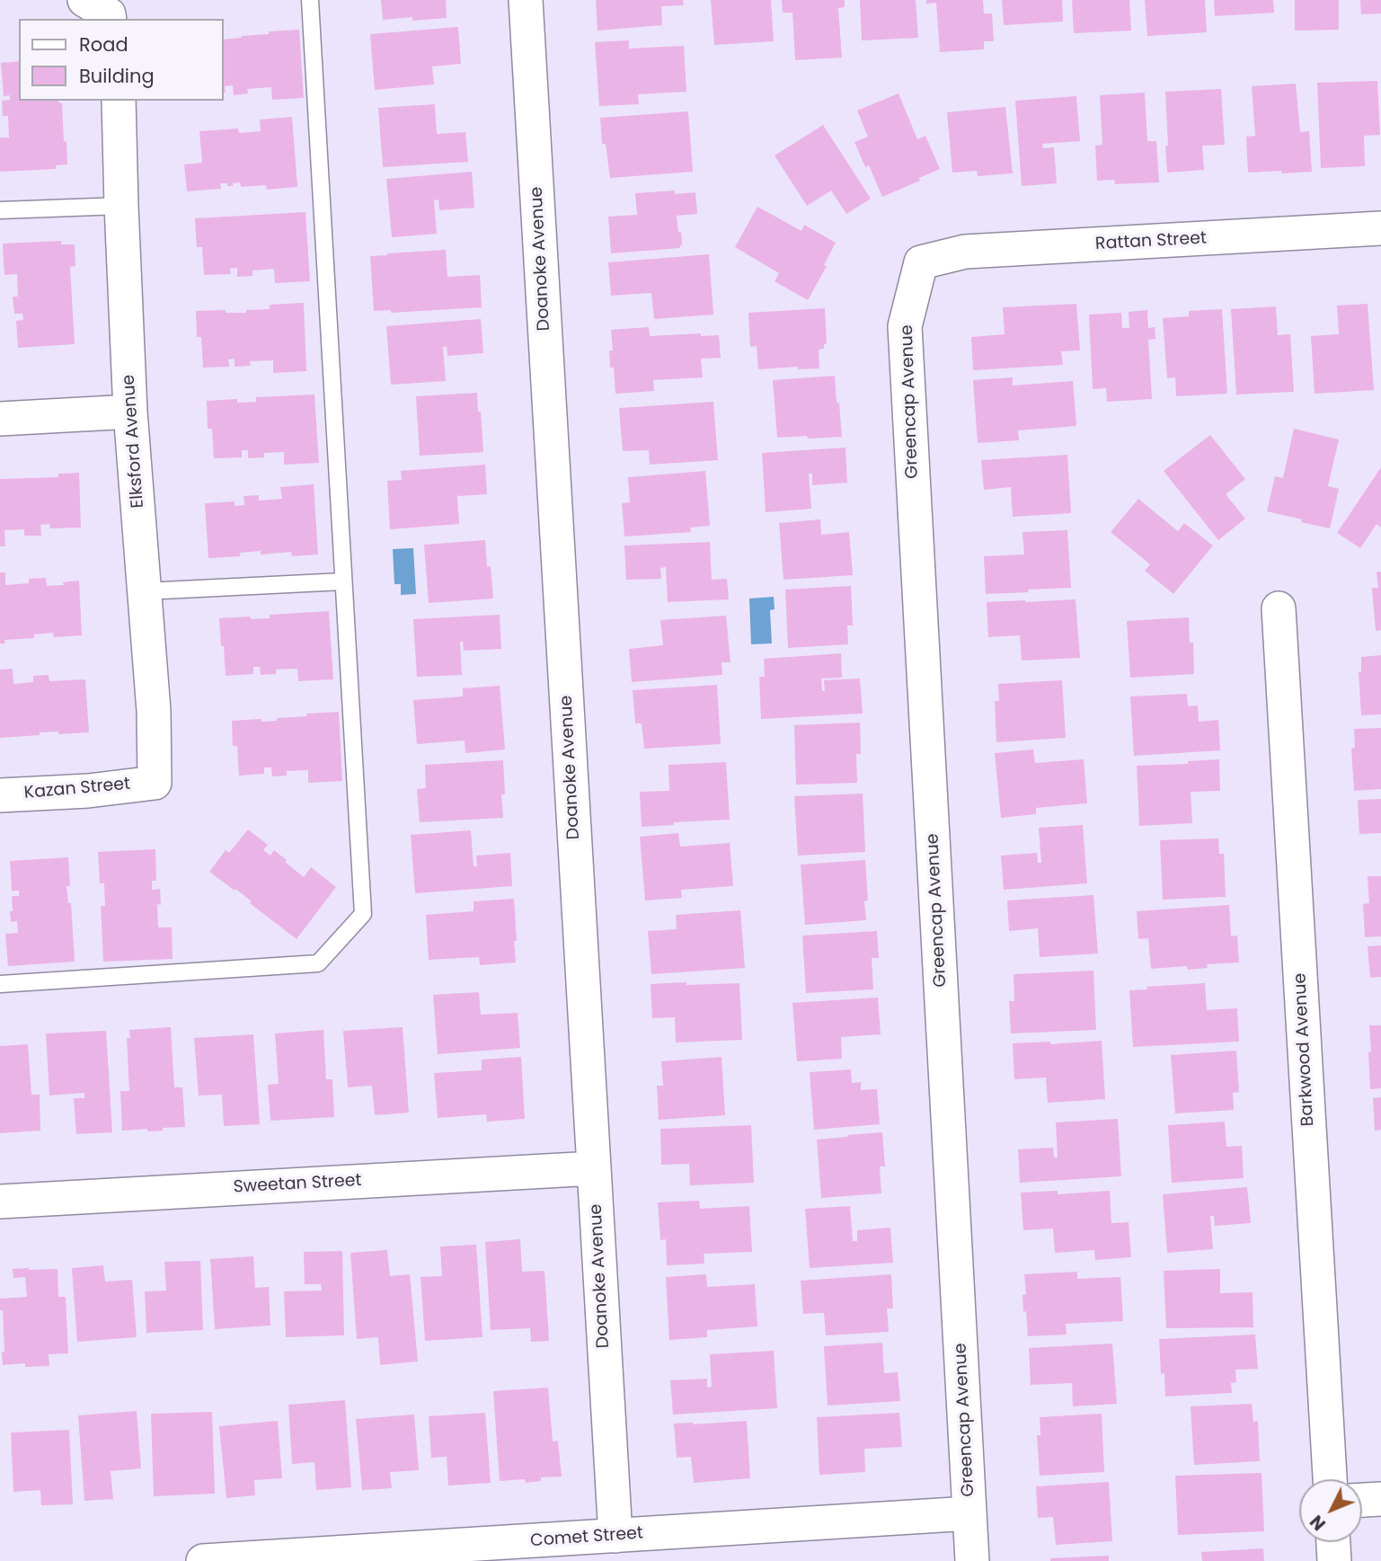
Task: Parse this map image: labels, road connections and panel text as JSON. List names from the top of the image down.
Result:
{
  "streets": {
    "street": [
      "Rattan Street",
      "Doanoke Avenue",
      "Greencap Avenue",
      "Elksford Avenue",
      "Kazan Street",
      "Barkwood Avenue",
      "Sweetan Street",
      "Comet Street"
    ]
  },
  "crossings": [
    ["Rattan Street", "Greencap Avenue"],
    ["Doanoke Avenue", "Sweetan Street"],
    ["Doanoke Avenue", "Comet Street"],
    ["Greencap Avenue", "Comet Street"],
    ["Elksford Avenue", "Kazan Street"]
  ],
  "legend": ["Road", "Building"],
  "north": "bottom left"
}
